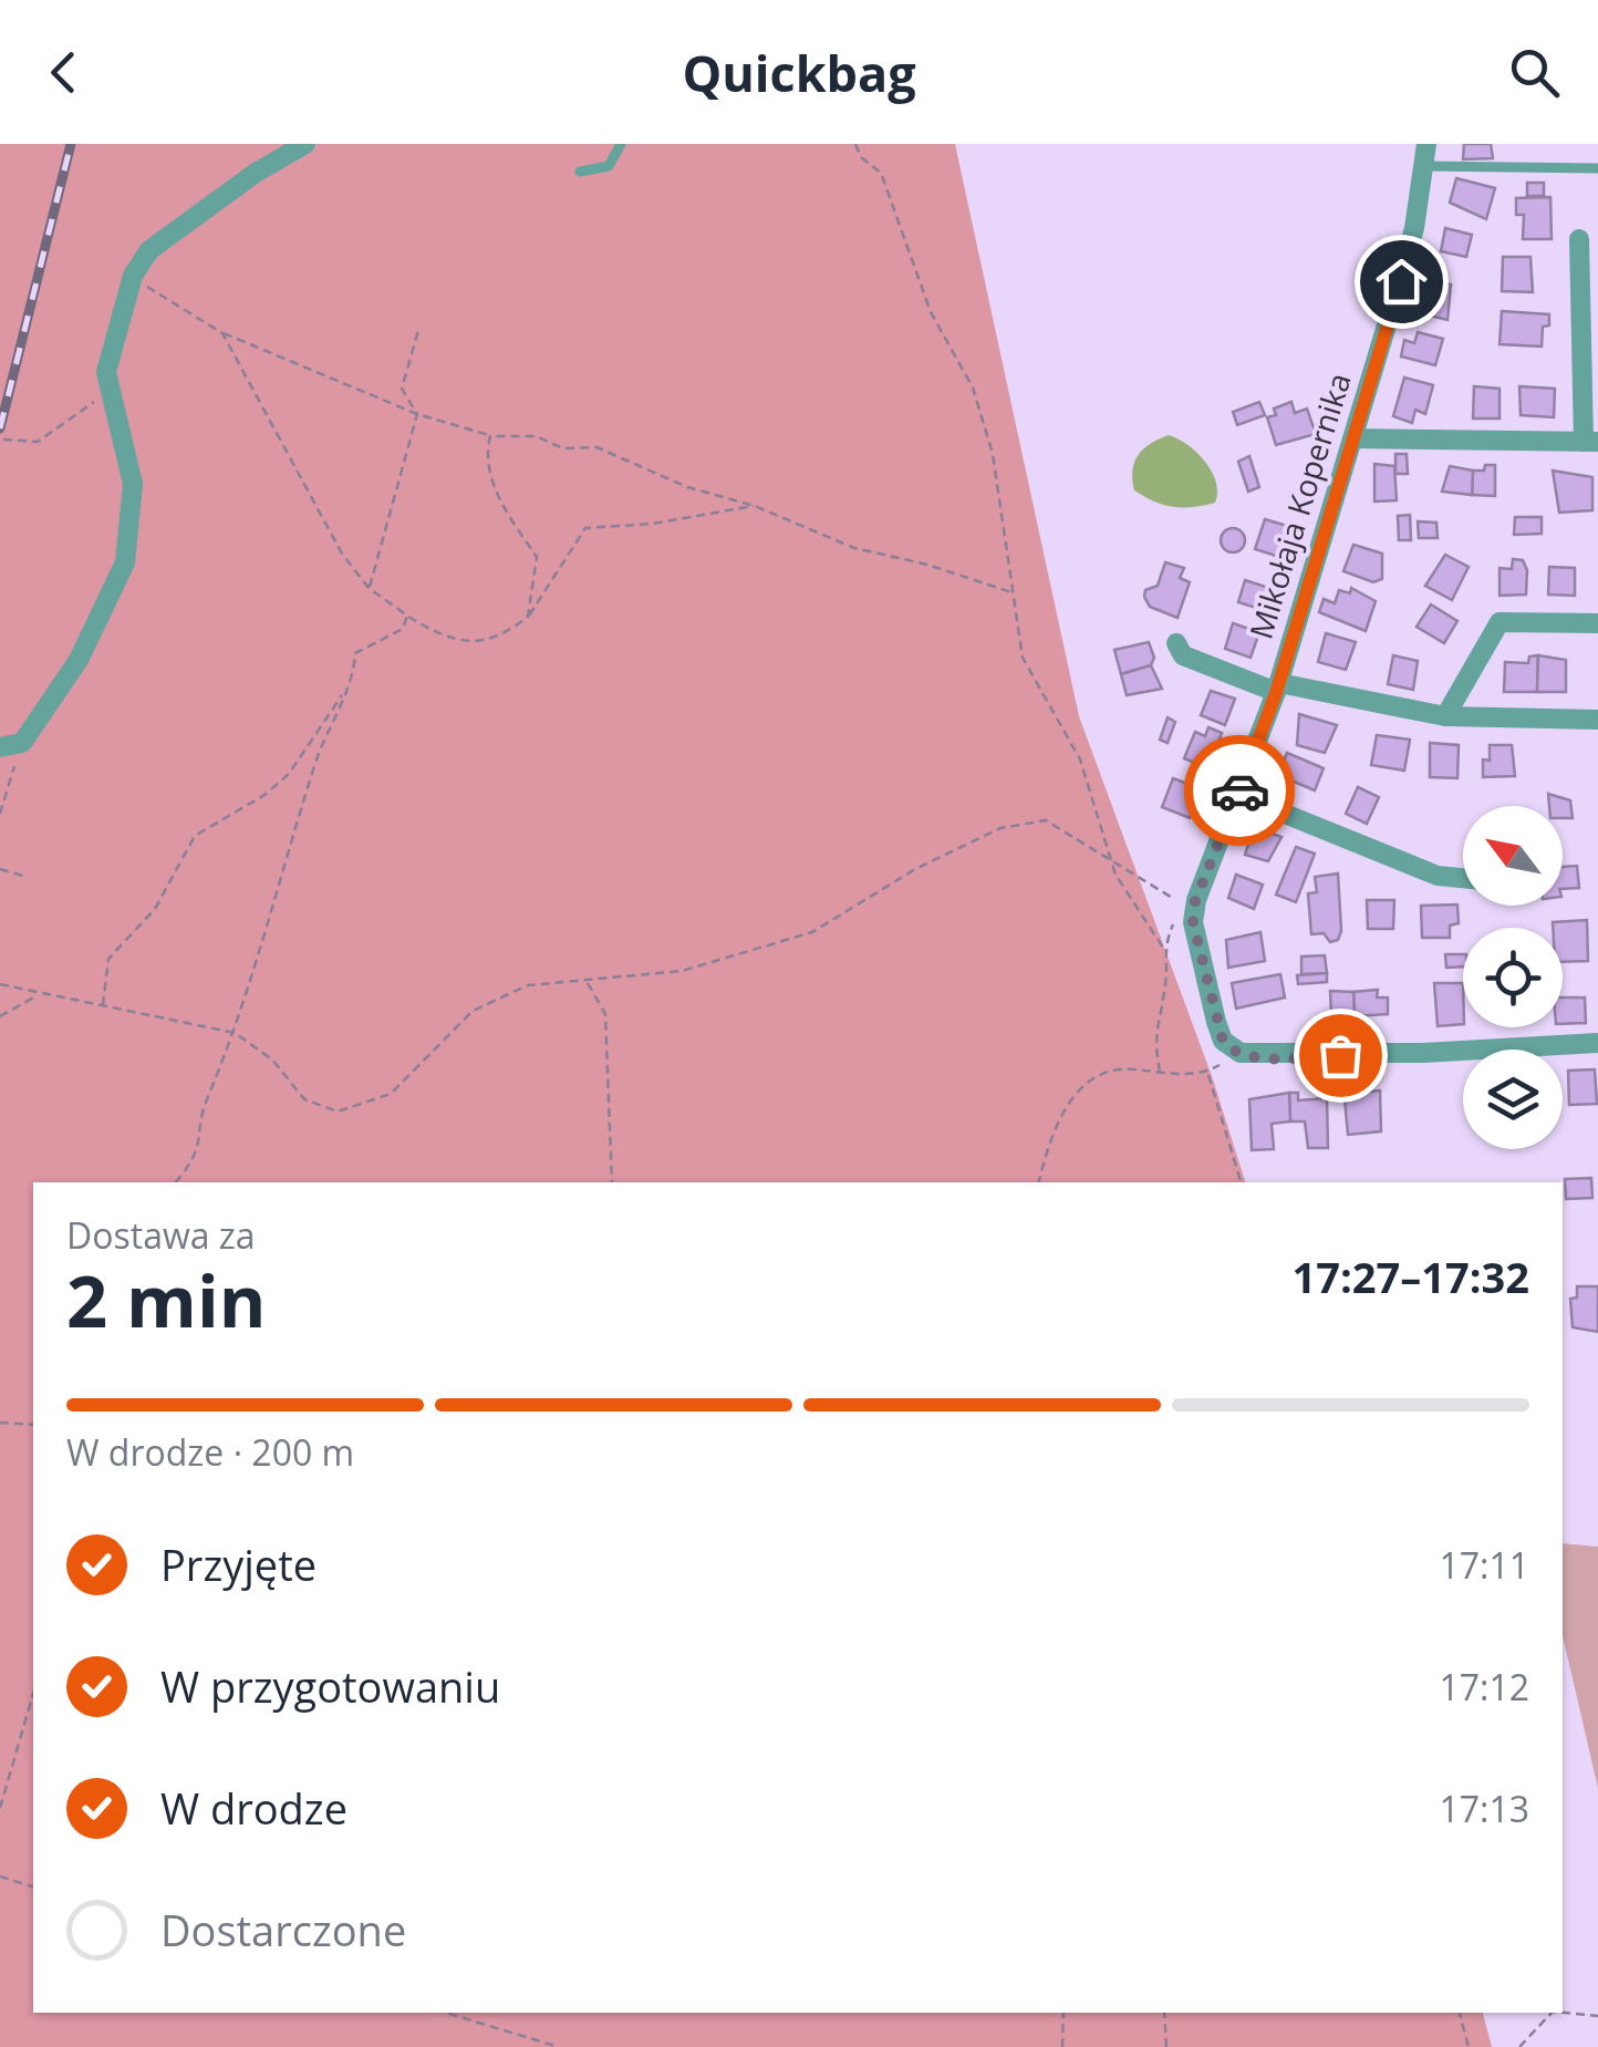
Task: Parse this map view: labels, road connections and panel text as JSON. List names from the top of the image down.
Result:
{
  "streets": {
    "street": ["Mikołaja Kopernika"]
  },
  "north": "top left",
  "page": {
    "header": "Quickbag",
    "heading": ["2 min", "Dostawa za", "17:27–17:32"],
    "bar": "W drodze · 200 m",
    "list": [
      ["Przyjęte", "17:11"],
      ["W przygotowaniu", "17:12"],
      ["W drodze", "17:13"],
      "Dostarczone"
    ]
  }
}
